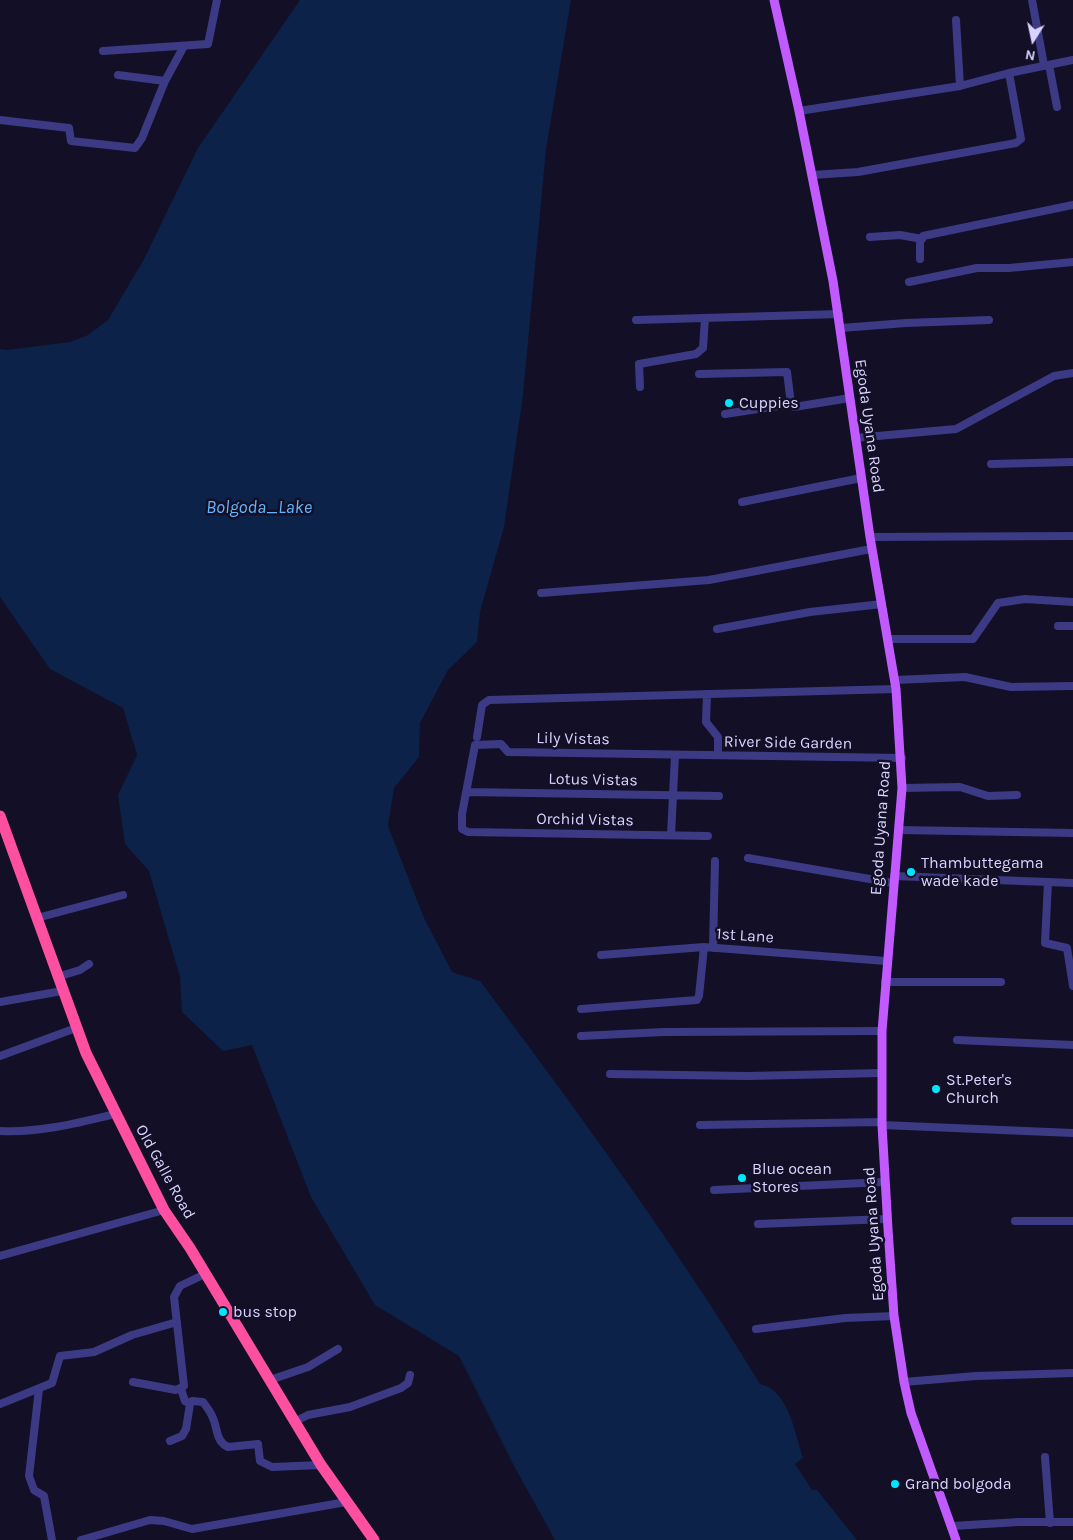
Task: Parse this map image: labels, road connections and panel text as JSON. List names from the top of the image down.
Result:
{
  "streets": {
    "highway": ["Old Galle Road"],
    "main road": ["Egoda Uyana Road"],
    "street": [
      "Lily Vistas",
      "River Side Garden",
      "Lotus Vistas",
      "Orchid Vistas",
      "1st Lane"
    ]
  },
  "crossings": [
    ["Egoda Uyana Road", "River Side Garden"],
    ["Egoda Uyana Road", "1st Lane"],
    ["Lily Vistas", "River Side Garden"],
    ["Lotus Vistas", "Orchid Vistas"]
  ],
  "water": ["Bolgoda_Lake"],
  "places": [
    "Cuppies",
    "Thambuttegama wade kade",
    "St.Peter's Church",
    "Blue ocean Stores",
    "bus stop",
    "Grand bolgoda"
  ],
  "north": "bottom"
}
